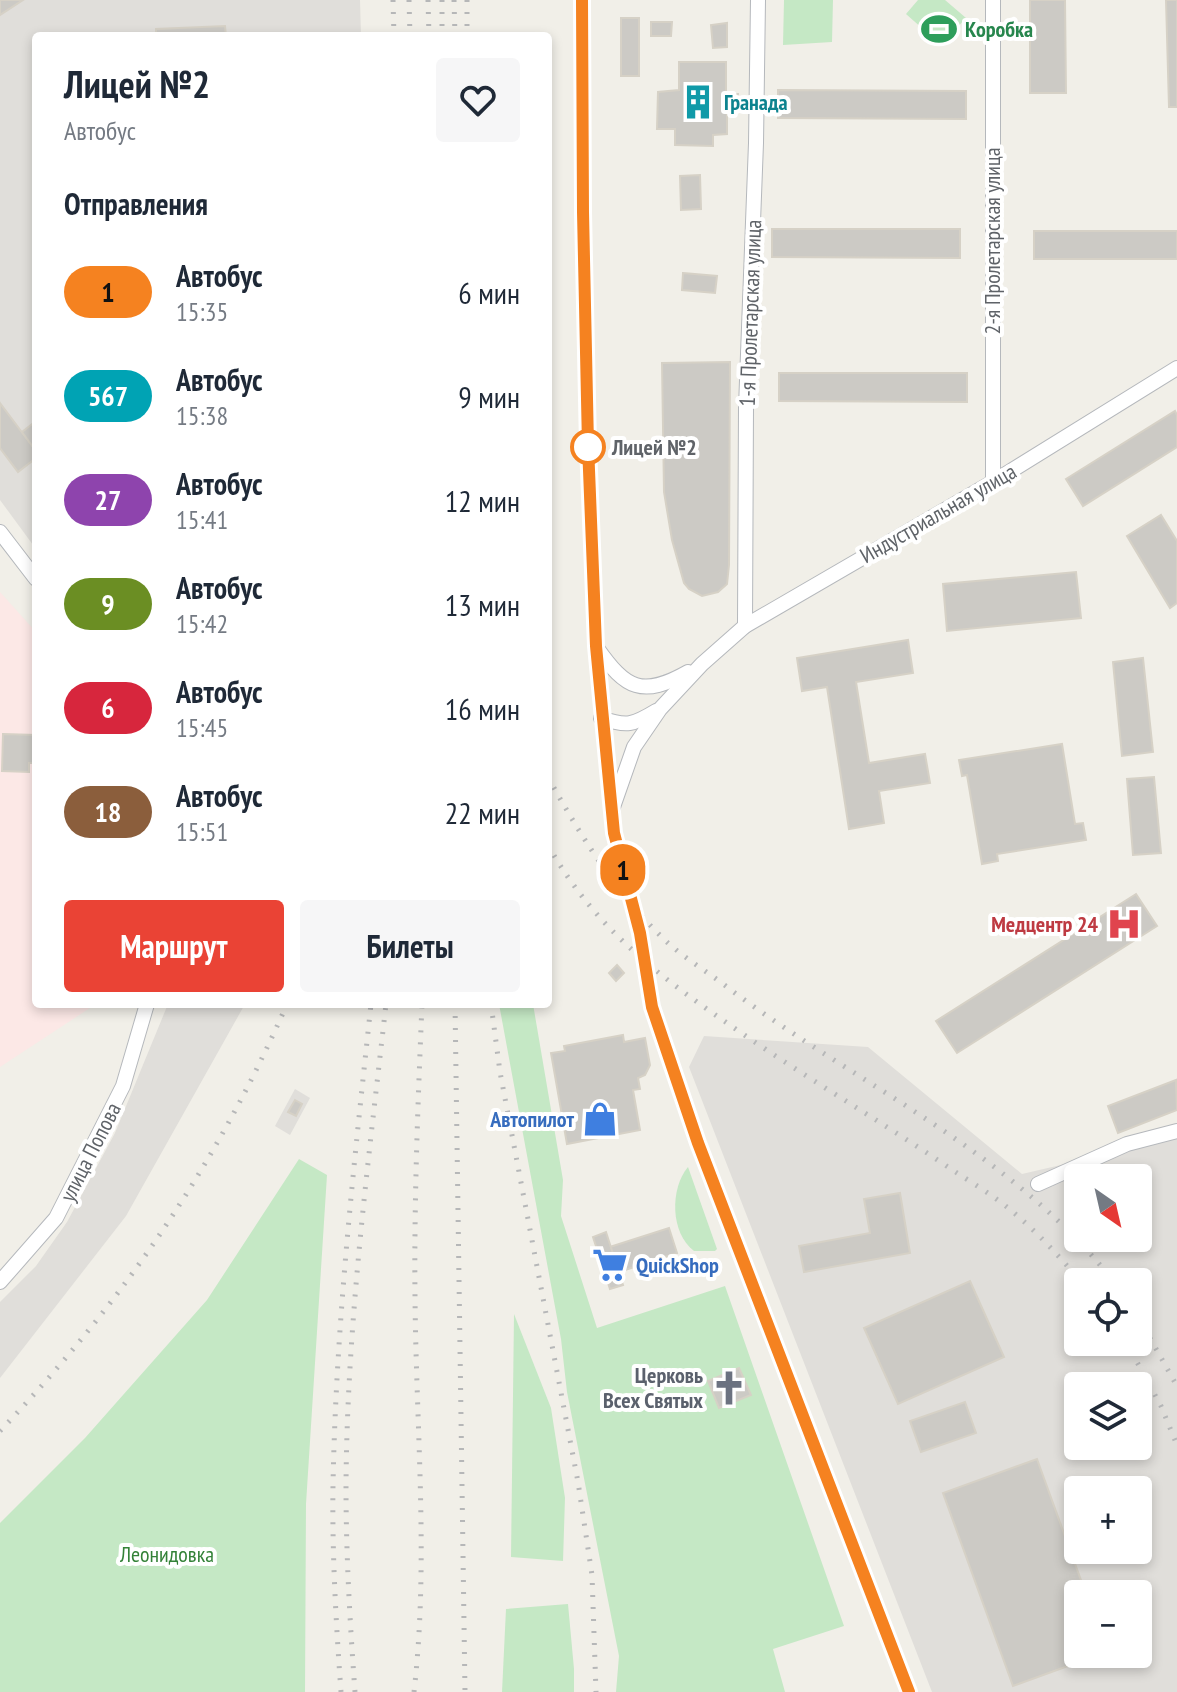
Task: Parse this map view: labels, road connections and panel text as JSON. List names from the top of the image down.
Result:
{
  "streets": {
    "street": [
      "2-я Пролетарская улица",
      "1-я Пролетарская улица",
      "Индустриальная улица",
      "улица Попова"
    ]
  },
  "crossings": [
    ["2-я Пролетарская улица", "Индустриальная улица"],
    ["1-я Пролетарская улица", "Индустриальная улица"]
  ],
  "parks": ["Леонидовка"],
  "places": {
    "sports": ["Коробка"],
    "building": ["Гранада"],
    "other": ["Лицей №2"],
    "hospital": ["Медцентр 24"],
    "shop": ["Автопилот"],
    "supermarket": ["QuickShop"],
    "church": ["Церковь Всех Святых"]
  },
  "lines": ["bus line 1"],
  "north": "bottom right",
  "page": {
    "on_map": "1",
    "heading": [
      ["Лицей №2", "Автобус"],
      "Отправления"
    ],
    "list": [
      {
        "mark": "1",
        "name": "Автобус",
        "note": "15:35",
        "value": "6 мин"
      },
      {
        "mark": "567",
        "name": "Автобус",
        "note": "15:38",
        "value": "9 мин"
      },
      {
        "mark": "27",
        "name": "Автобус",
        "note": "15:41",
        "value": "12 мин"
      },
      {
        "mark": "9",
        "name": "Автобус",
        "note": "15:42",
        "value": "13 мин"
      },
      {
        "mark": "6",
        "name": "Автобус",
        "note": "15:45",
        "value": "16 мин"
      },
      {
        "mark": "18",
        "name": "Автобус",
        "note": "15:51",
        "value": "22 мин"
      }
    ],
    "buttons": ["Маршрут", "Билеты"],
    "map_buttons": ["+", "−"]
  }
}
